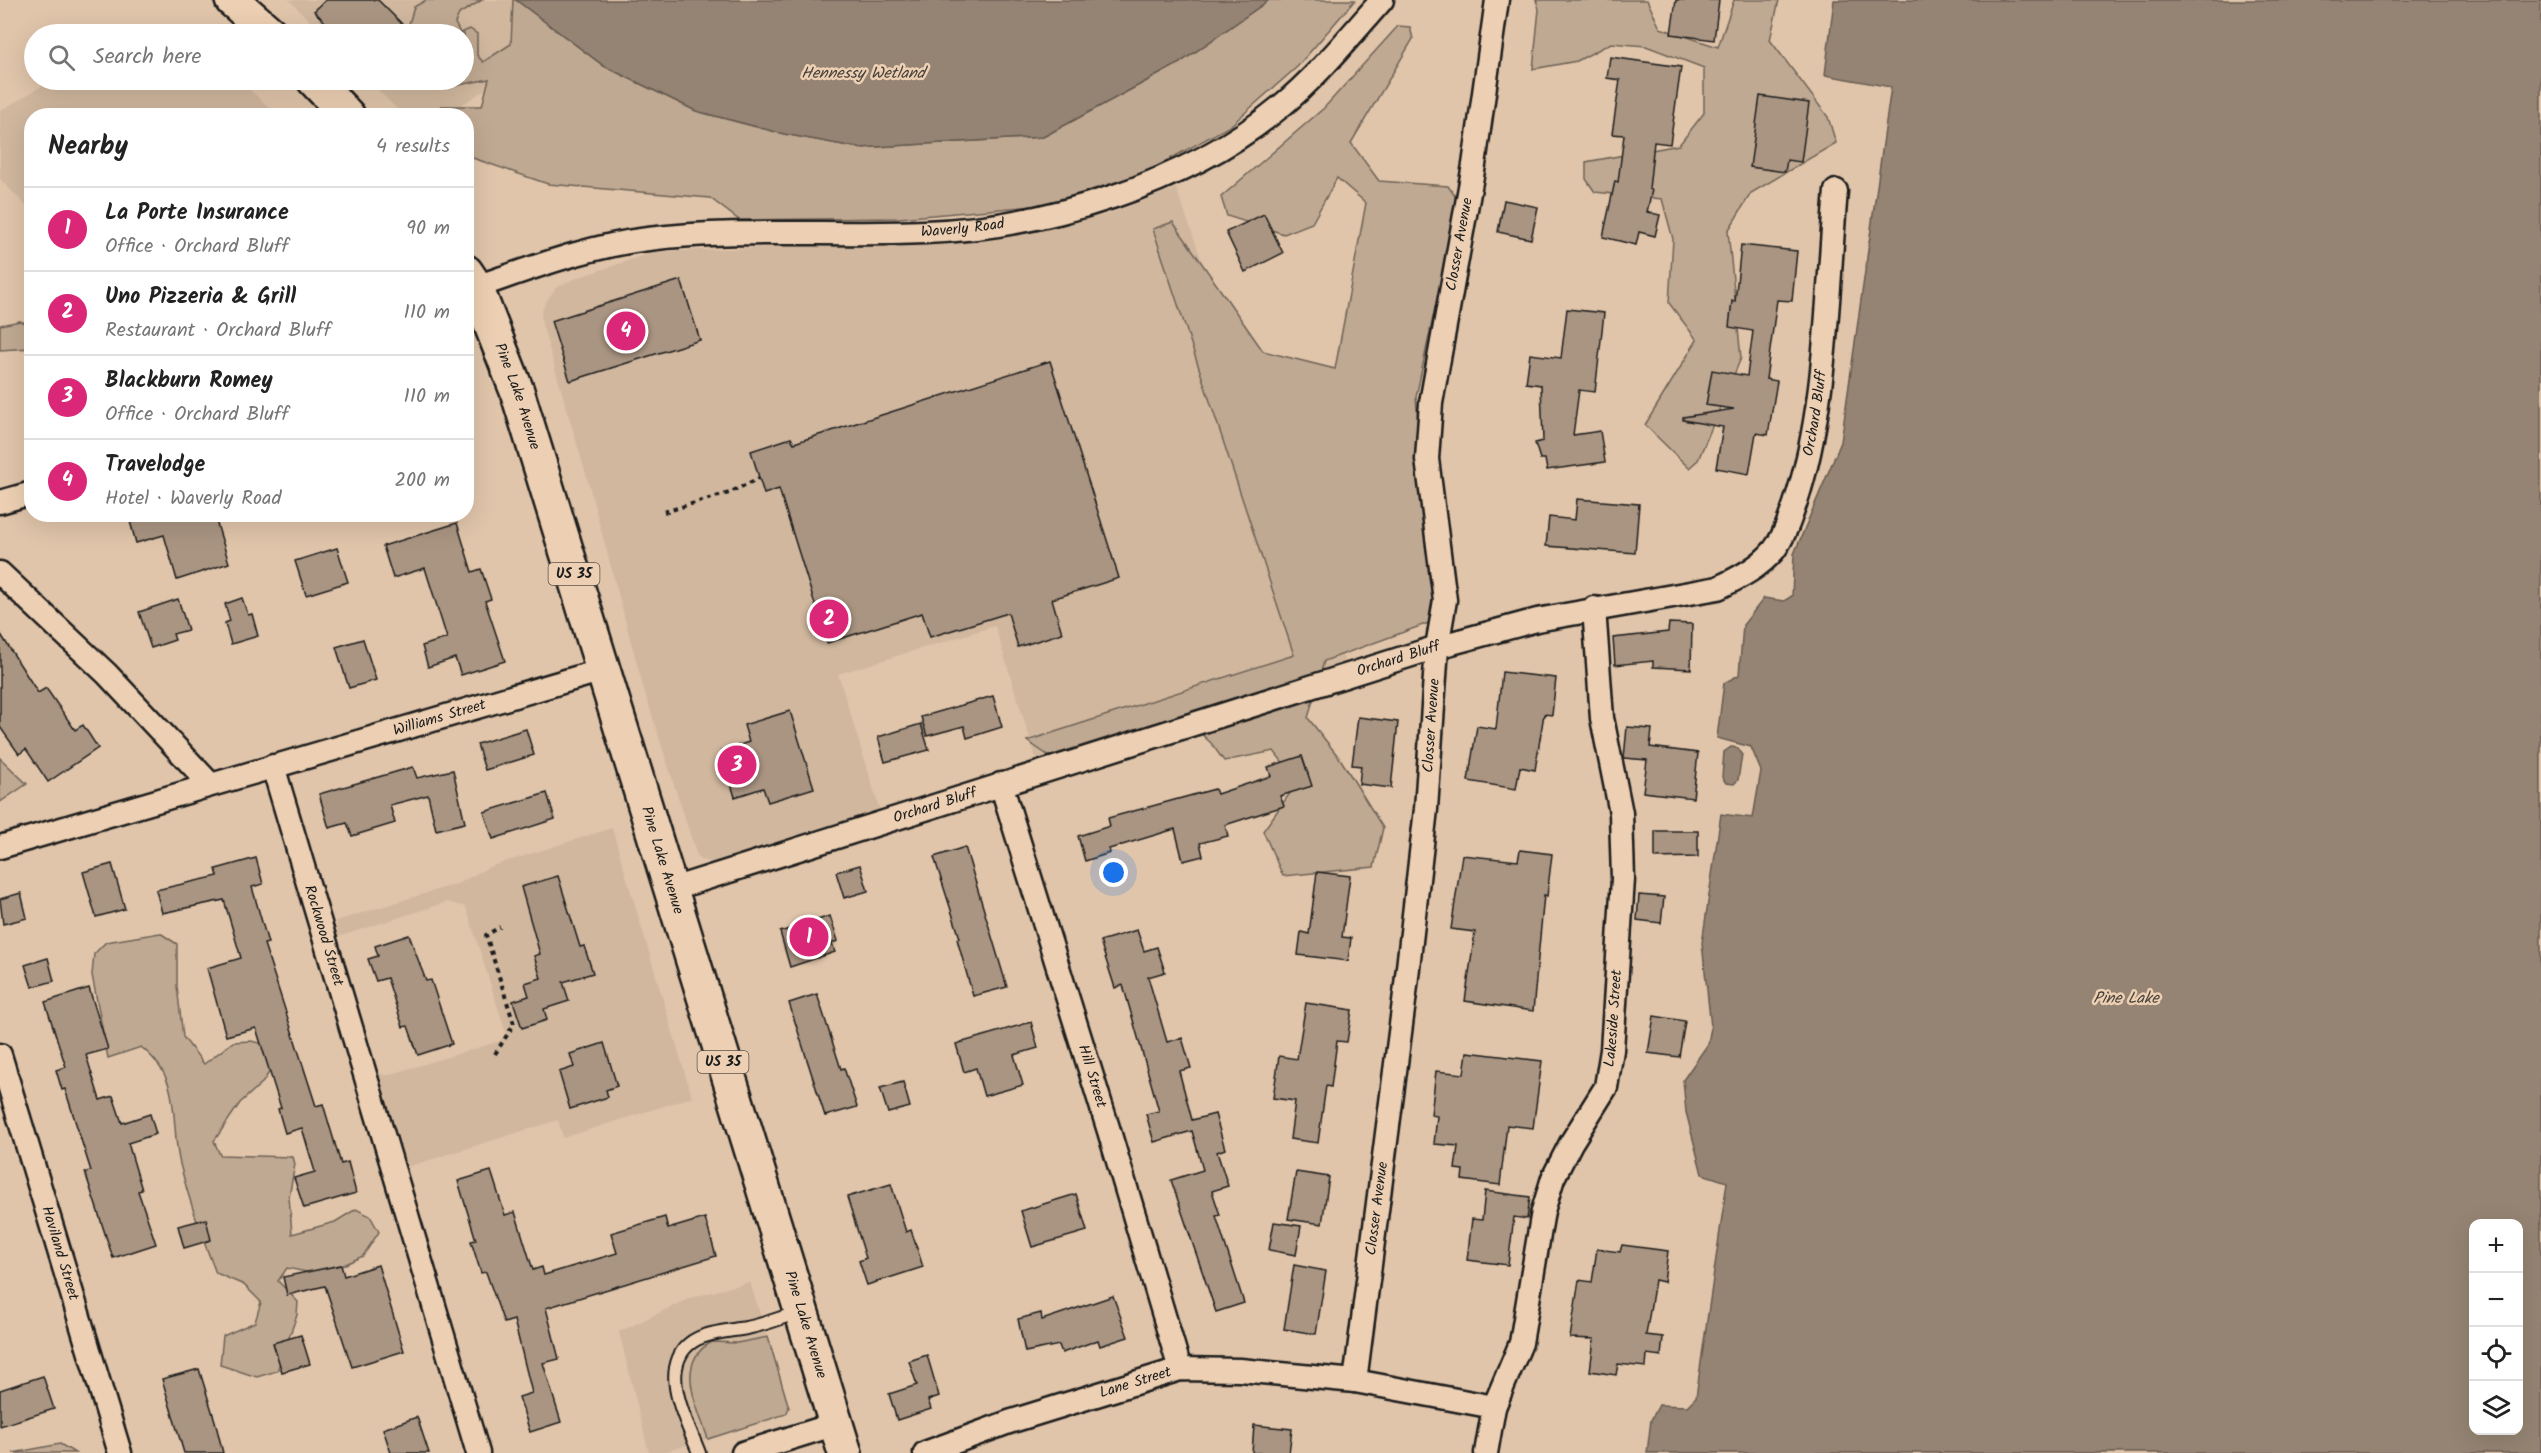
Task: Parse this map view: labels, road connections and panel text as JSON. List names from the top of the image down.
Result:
{
  "streets": {
    "main road": ["Pine Lake Avenue", "US 35"],
    "street": [
      "Waverly Road",
      "Closser Avenue",
      "Orchard Bluff",
      "Williams Street",
      "Rockwood Street",
      "Lakeside Street",
      "Hill Street",
      "Haviland Street",
      "Lane Street"
    ]
  },
  "crossings": [
    ["Closser Avenue", "Orchard Bluff"],
    ["Closser Avenue", "Lane Street"],
    ["Pine Lake Avenue", "Orchard Bluff"],
    ["Pine Lake Avenue", "Williams Street"],
    ["Orchard Bluff", "Lakeside Street"],
    ["Orchard Bluff", "Hill Street"],
    ["Williams Street", "Rockwood Street"],
    ["Hill Street", "Lane Street"]
  ],
  "water": ["Hennessy Wetland", "Pine Lake"],
  "page": {
    "search": "Search here",
    "heading": ["Nearby", "4 results"],
    "list": [
      {
        "mark": "1",
        "name": "La Porte Insurance",
        "note": "Office · Orchard Bluff",
        "value": "90 m"
      },
      {
        "mark": "2",
        "name": "Uno Pizzeria & Grill",
        "note": "Restaurant · Orchard Bluff",
        "value": "110 m"
      },
      {
        "mark": "3",
        "name": "Blackburn Romey",
        "note": "Office · Orchard Bluff",
        "value": "110 m"
      },
      {
        "mark": "4",
        "name": "Travelodge",
        "note": "Hotel · Waverly Road",
        "value": "200 m"
      }
    ],
    "pins": [
      "4",
      "2",
      "3",
      "1"
    ],
    "map_buttons": ["+", "−"]
  }
}
